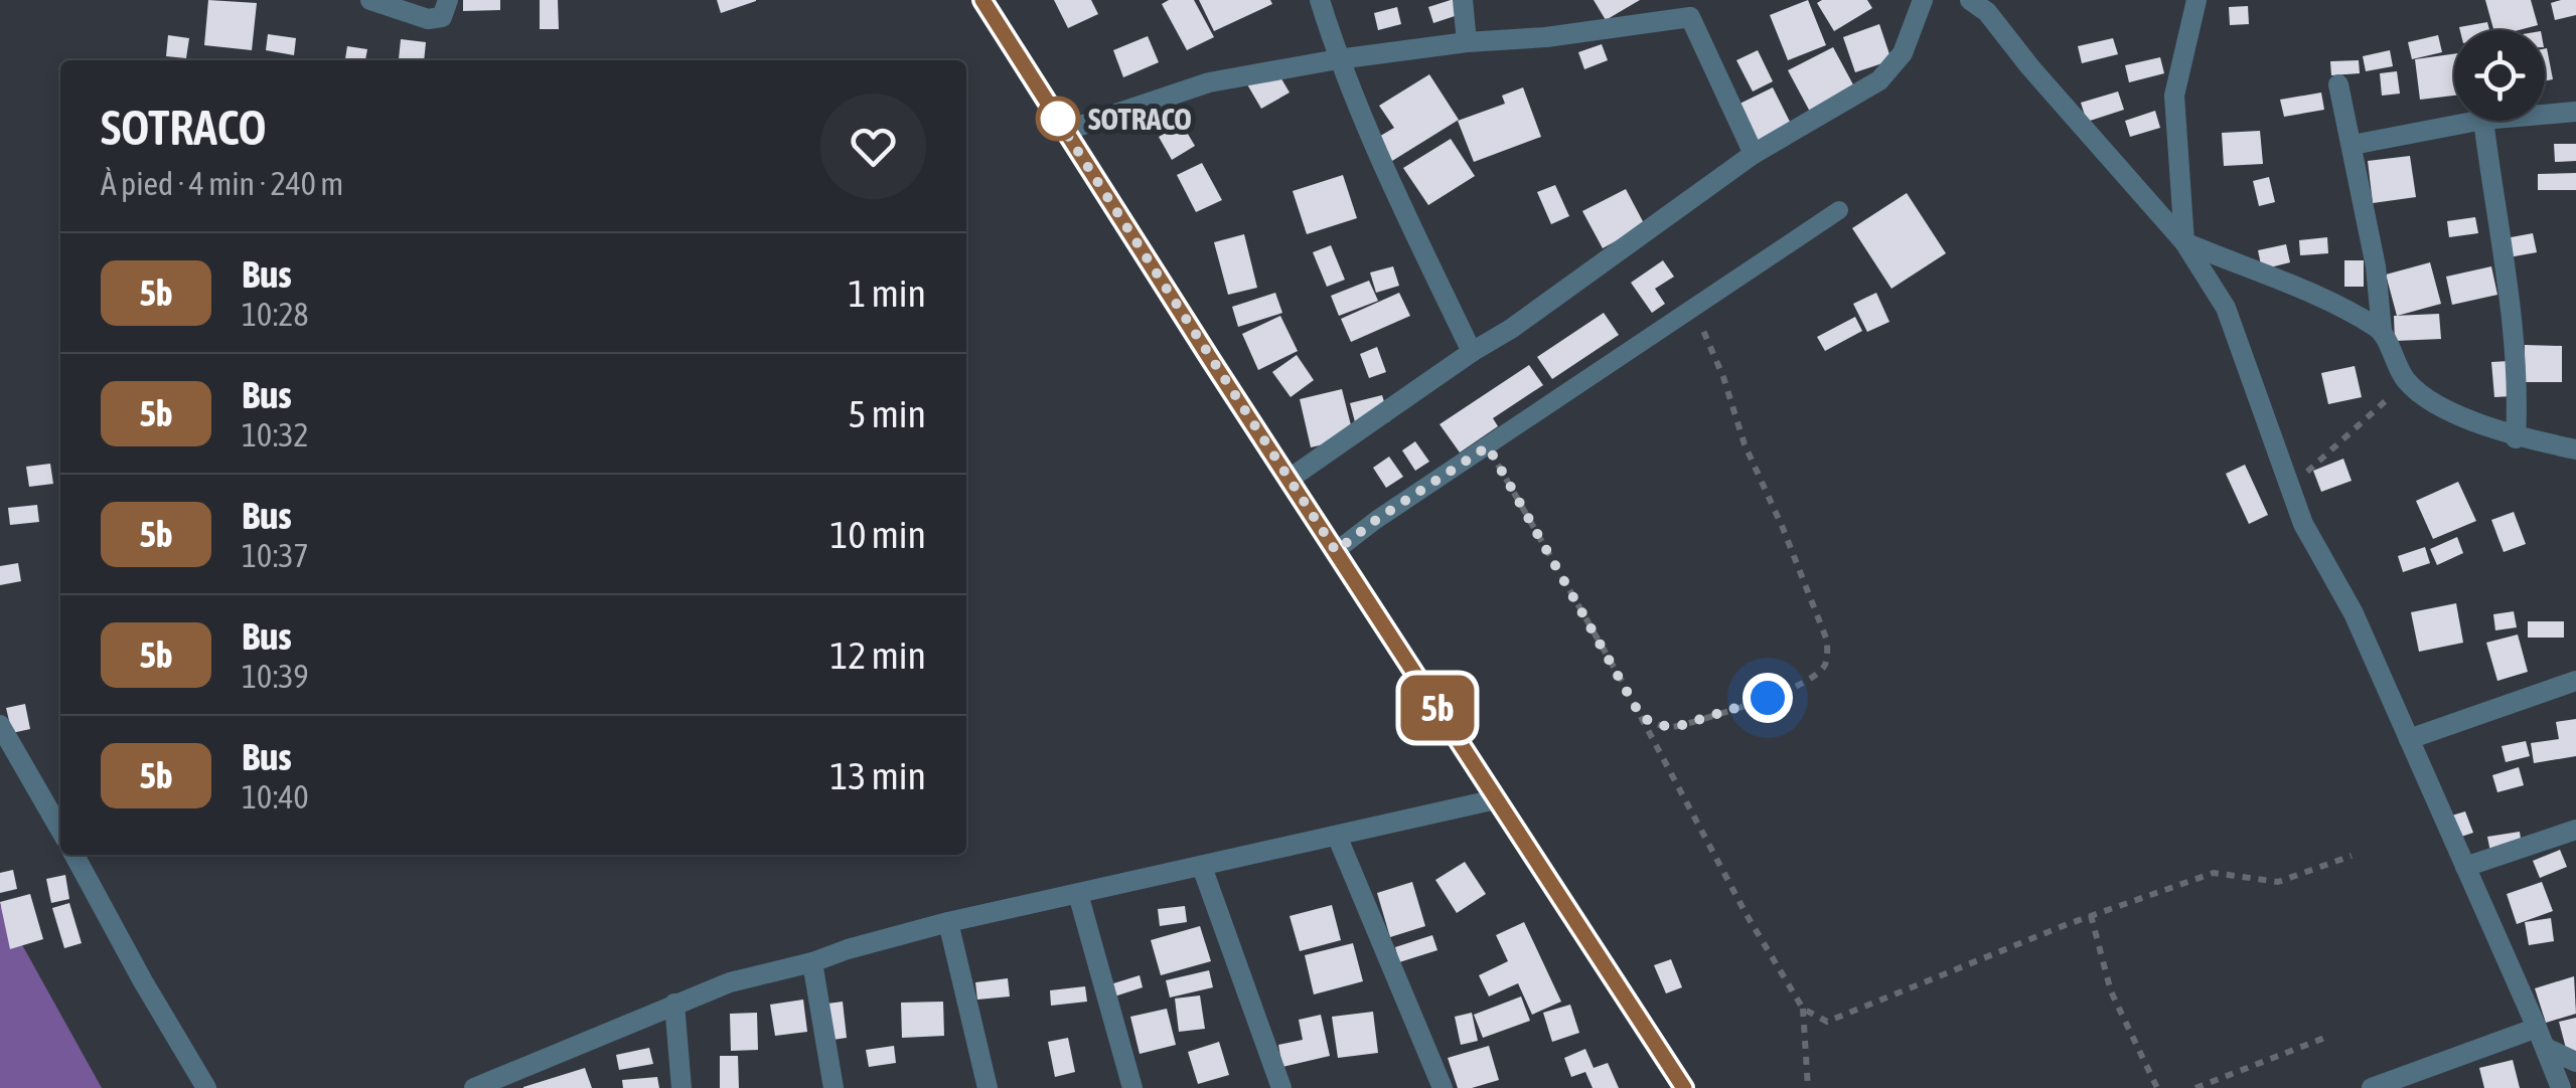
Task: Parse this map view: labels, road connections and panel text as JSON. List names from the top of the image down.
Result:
{
  "places": ["SOTRACO"],
  "lines": ["bus line 5b"],
  "page": {
    "on_map": "5b",
    "heading": ["SOTRACO", "À pied · 4 min · 240 m"],
    "list": [
      {
        "mark": "5b",
        "name": "Bus",
        "note": "10:28",
        "value": "1 min"
      },
      {
        "mark": "5b",
        "name": "Bus",
        "note": "10:32",
        "value": "5 min"
      },
      {
        "mark": "5b",
        "name": "Bus",
        "note": "10:37",
        "value": "10 min"
      },
      {
        "mark": "5b",
        "name": "Bus",
        "note": "10:39",
        "value": "12 min"
      },
      {
        "mark": "5b",
        "name": "Bus",
        "note": "10:40",
        "value": "13 min"
      }
    ]
  }
}
